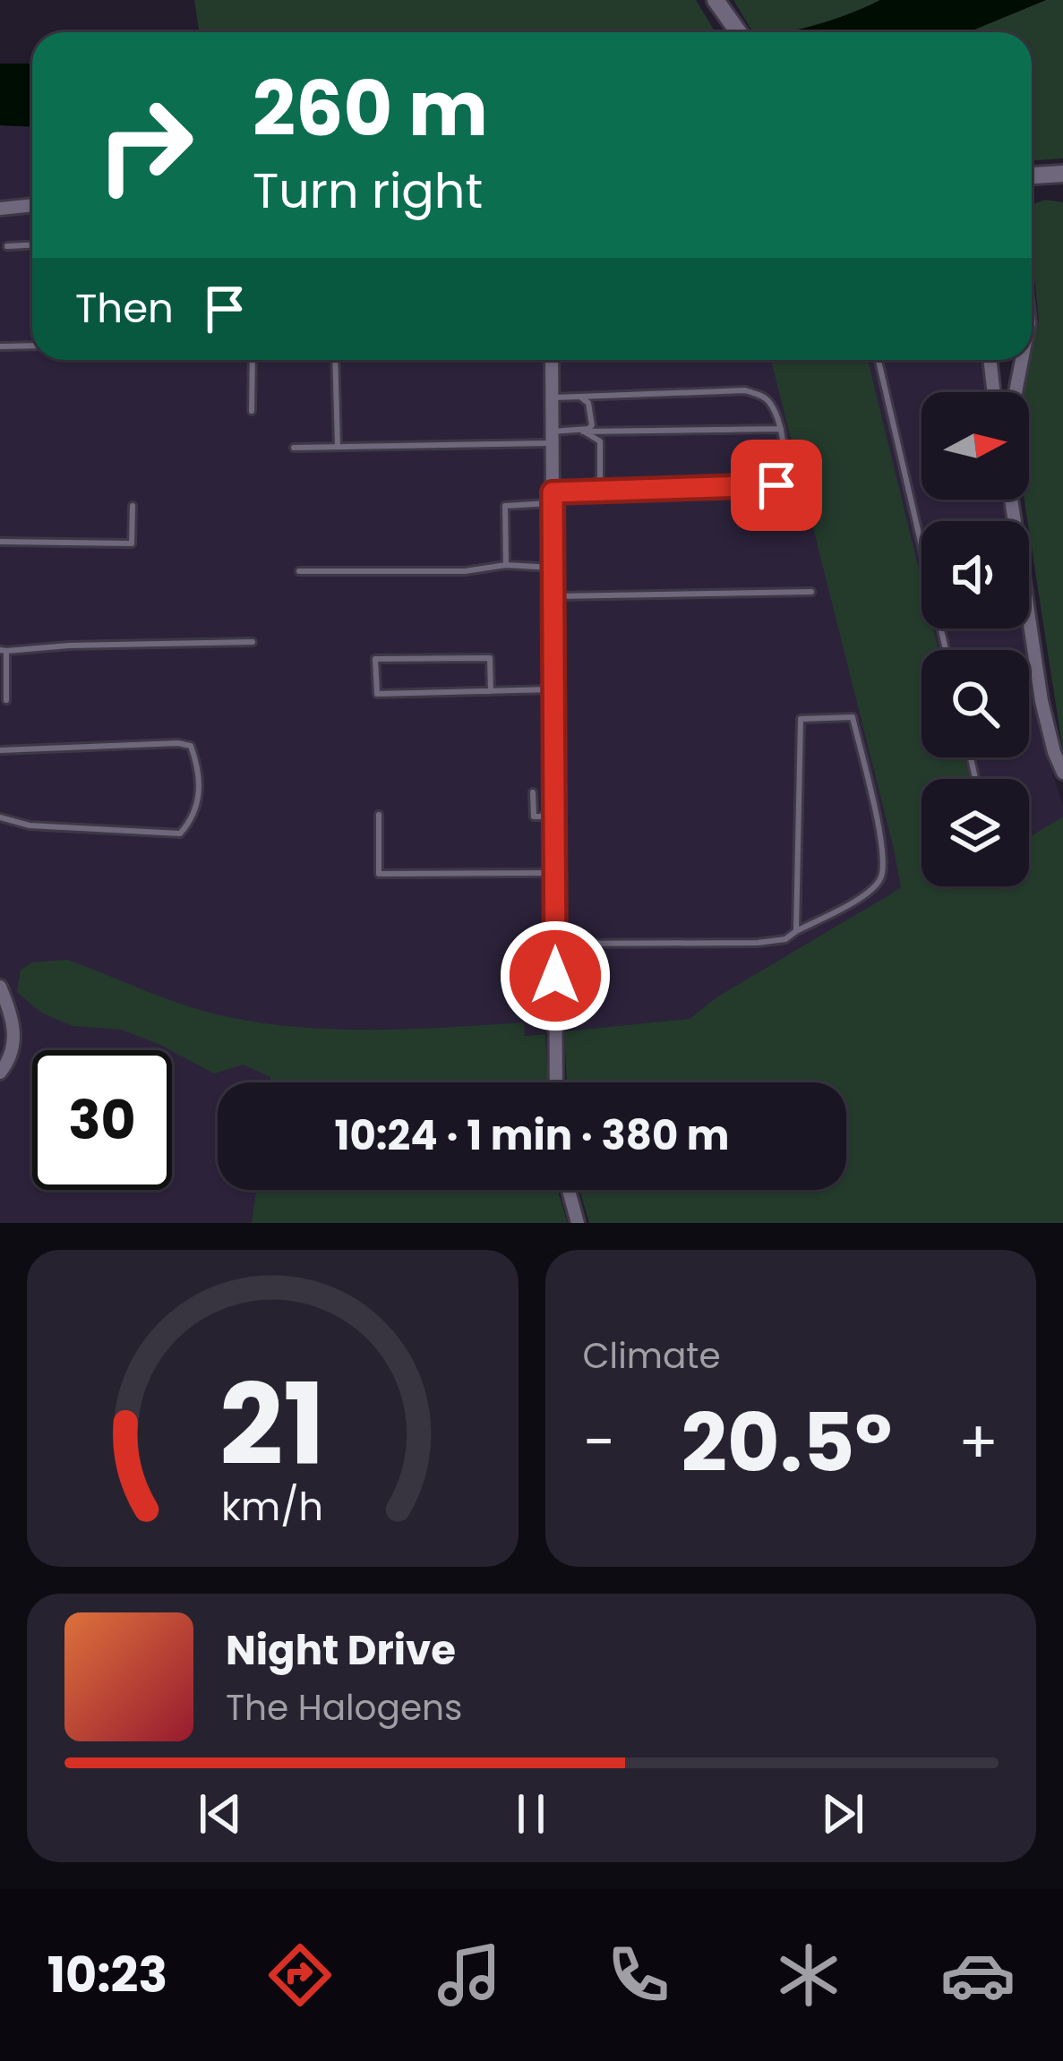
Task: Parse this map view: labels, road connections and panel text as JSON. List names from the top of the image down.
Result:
{
  "north": "right",
  "page": {
    "turn": ["260 m", "Turn right"],
    "then": "Then",
    "limit": "30",
    "trip": "10:24 · 1 min · 380 m",
    "tile": "Climate",
    "heat": ["−", "20.5°", "+"],
    "song": ["Night Drive", "The Halogens"],
    "tabs": "10:23",
    "gauge": ["21", "km/h"]
  }
}
